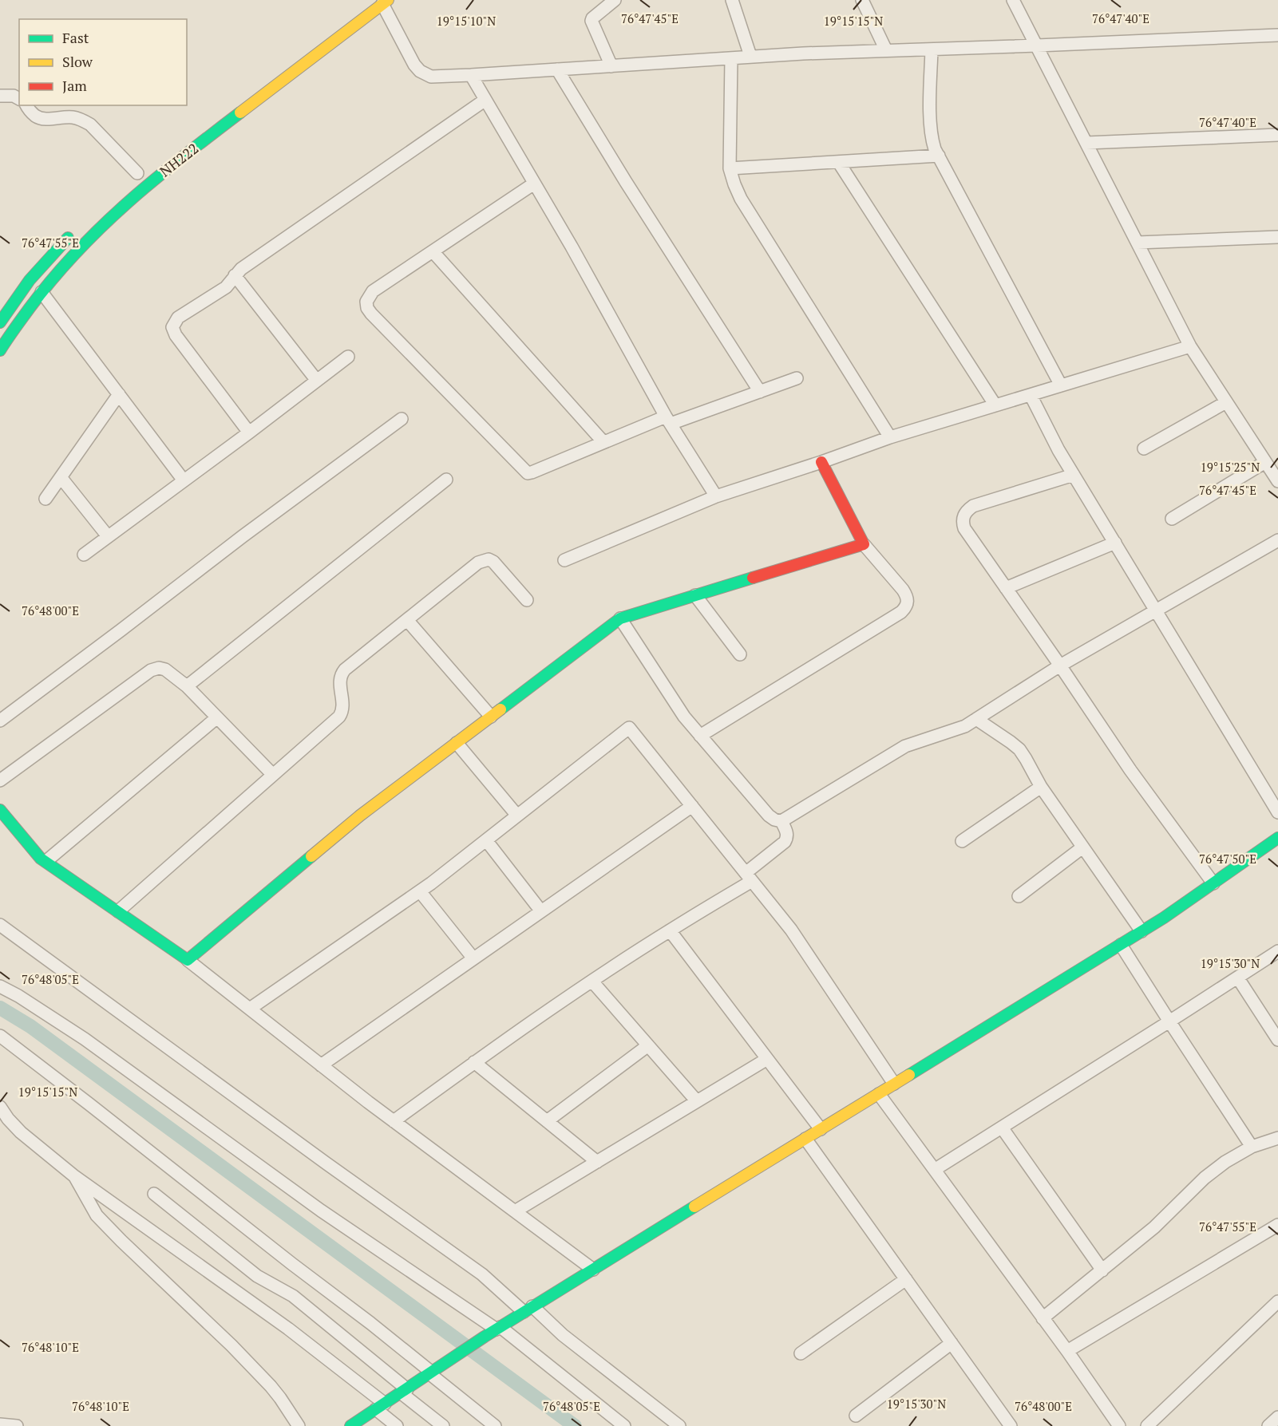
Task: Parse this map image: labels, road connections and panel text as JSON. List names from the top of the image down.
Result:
{
  "streets": {
    "main road": ["NH222"]
  },
  "legend": ["Fast", "Slow", "Jam"],
  "coordinates": [
    "76°47'45\"E",
    "76°47'40\"E",
    "19°15'10\"N",
    "19°15'15\"N",
    "76°47'55\"E",
    "19°15'25\"N",
    "76°48'00\"E",
    "76°47'50\"E",
    "19°15'30\"N",
    "76°48'05\"E",
    "76°48'10\"E"
  ]
}
